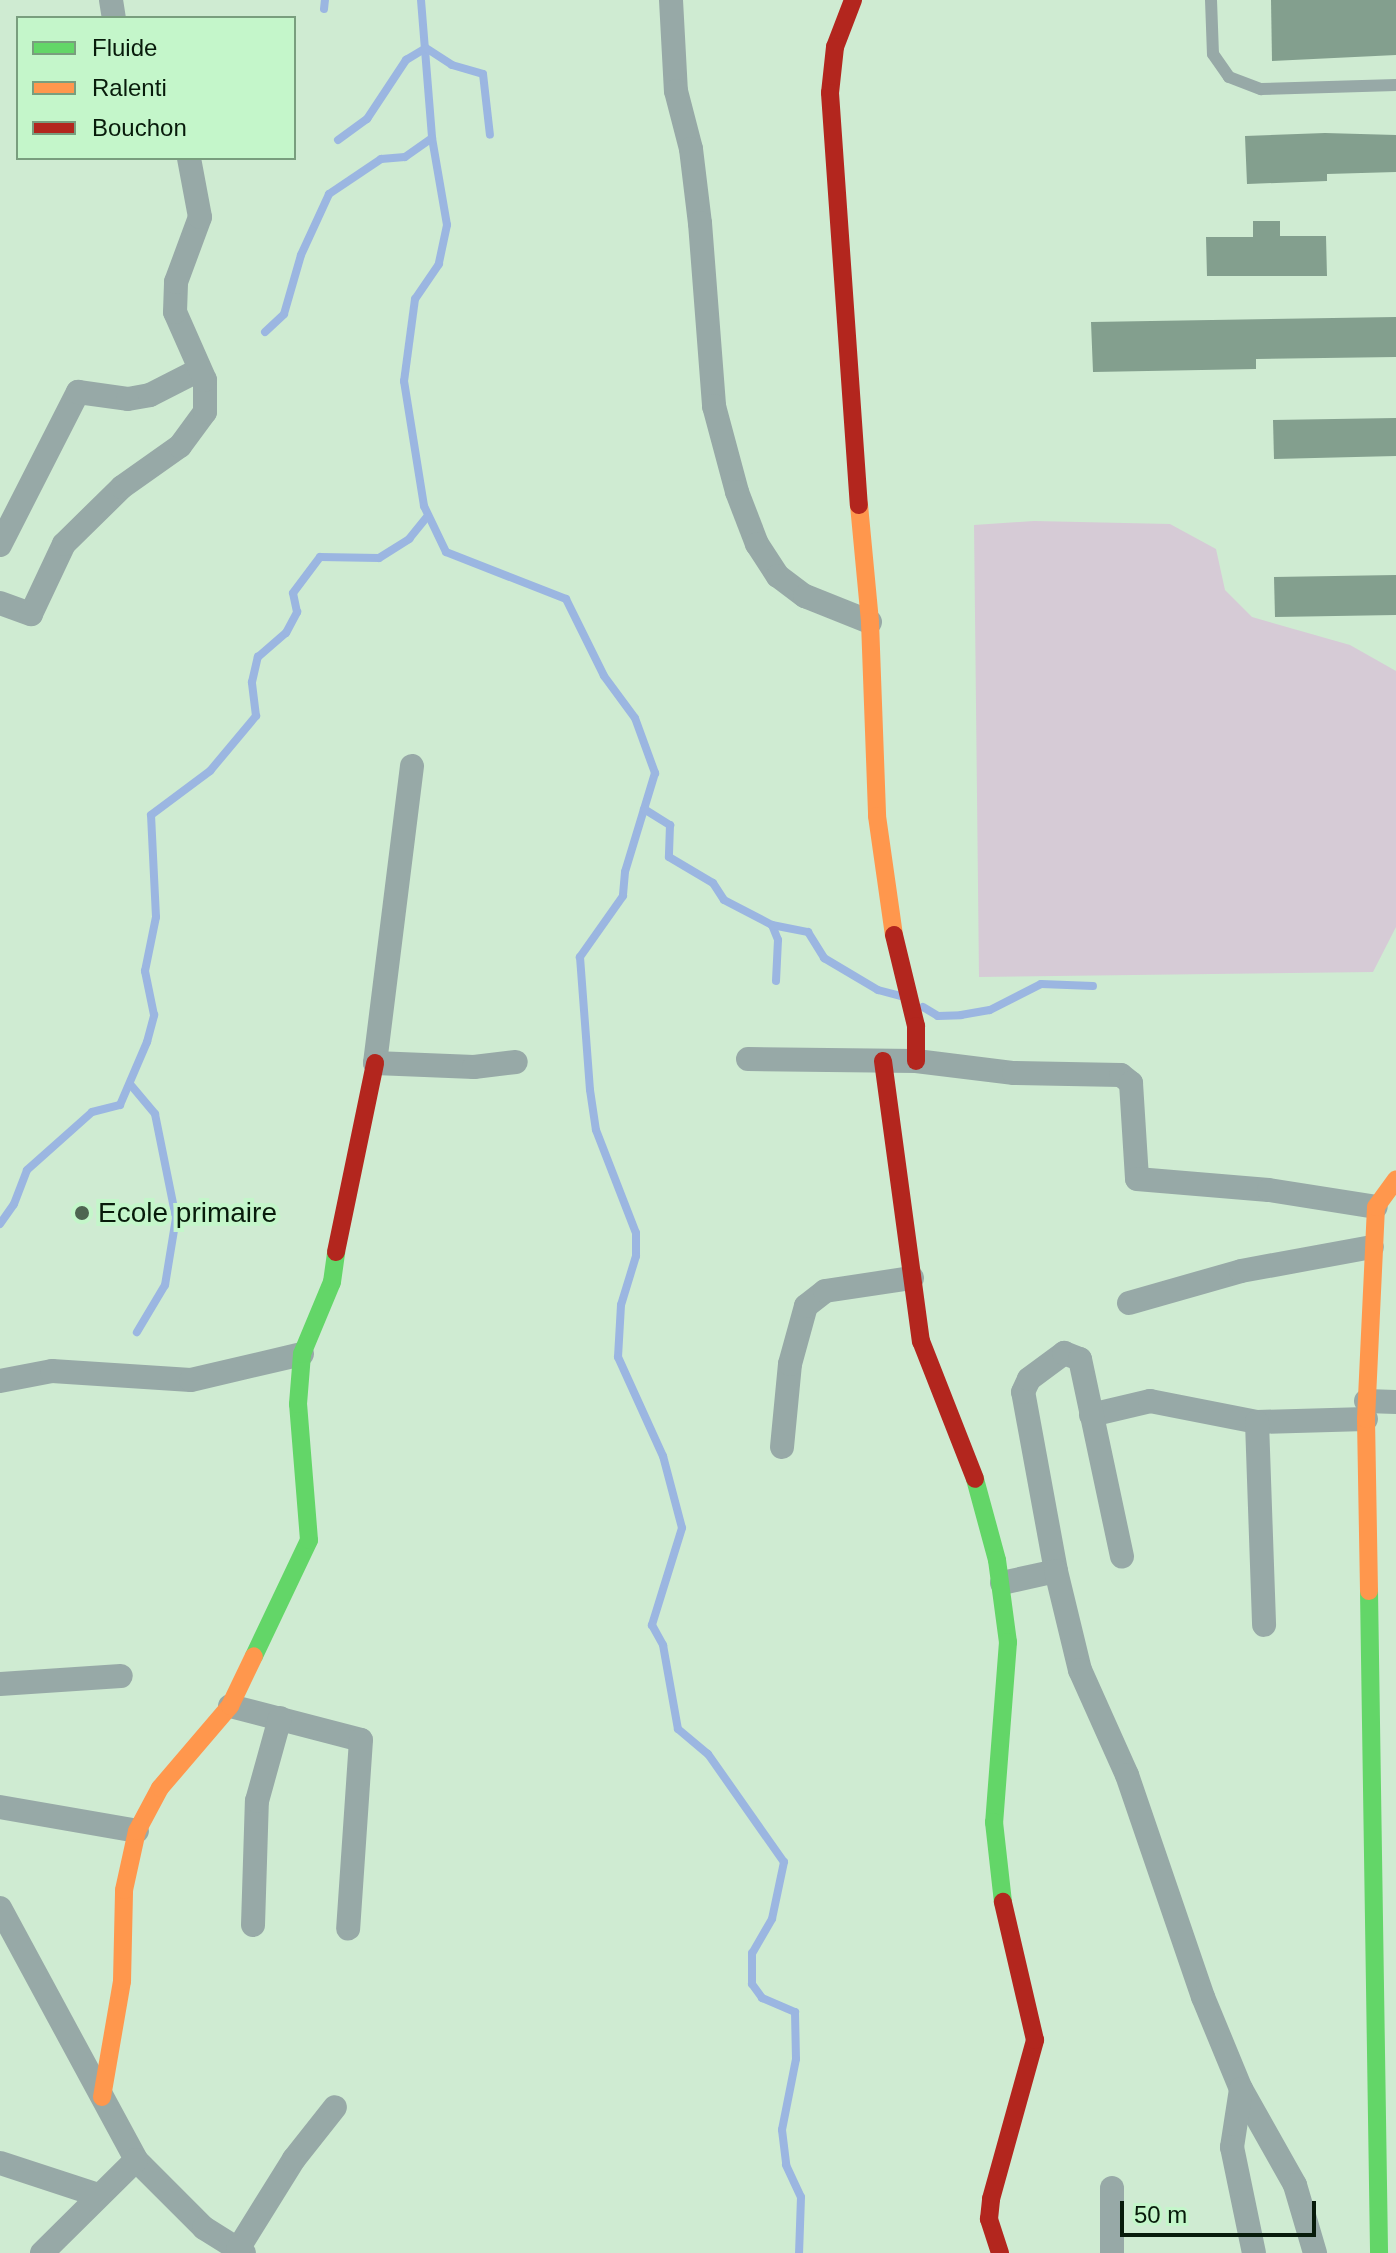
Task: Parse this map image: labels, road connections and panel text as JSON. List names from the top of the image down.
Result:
{
  "places": ["Ecole primaire"],
  "legend": ["Fluide", "Ralenti", "Bouchon"],
  "scale_bar": "50 m"
}
